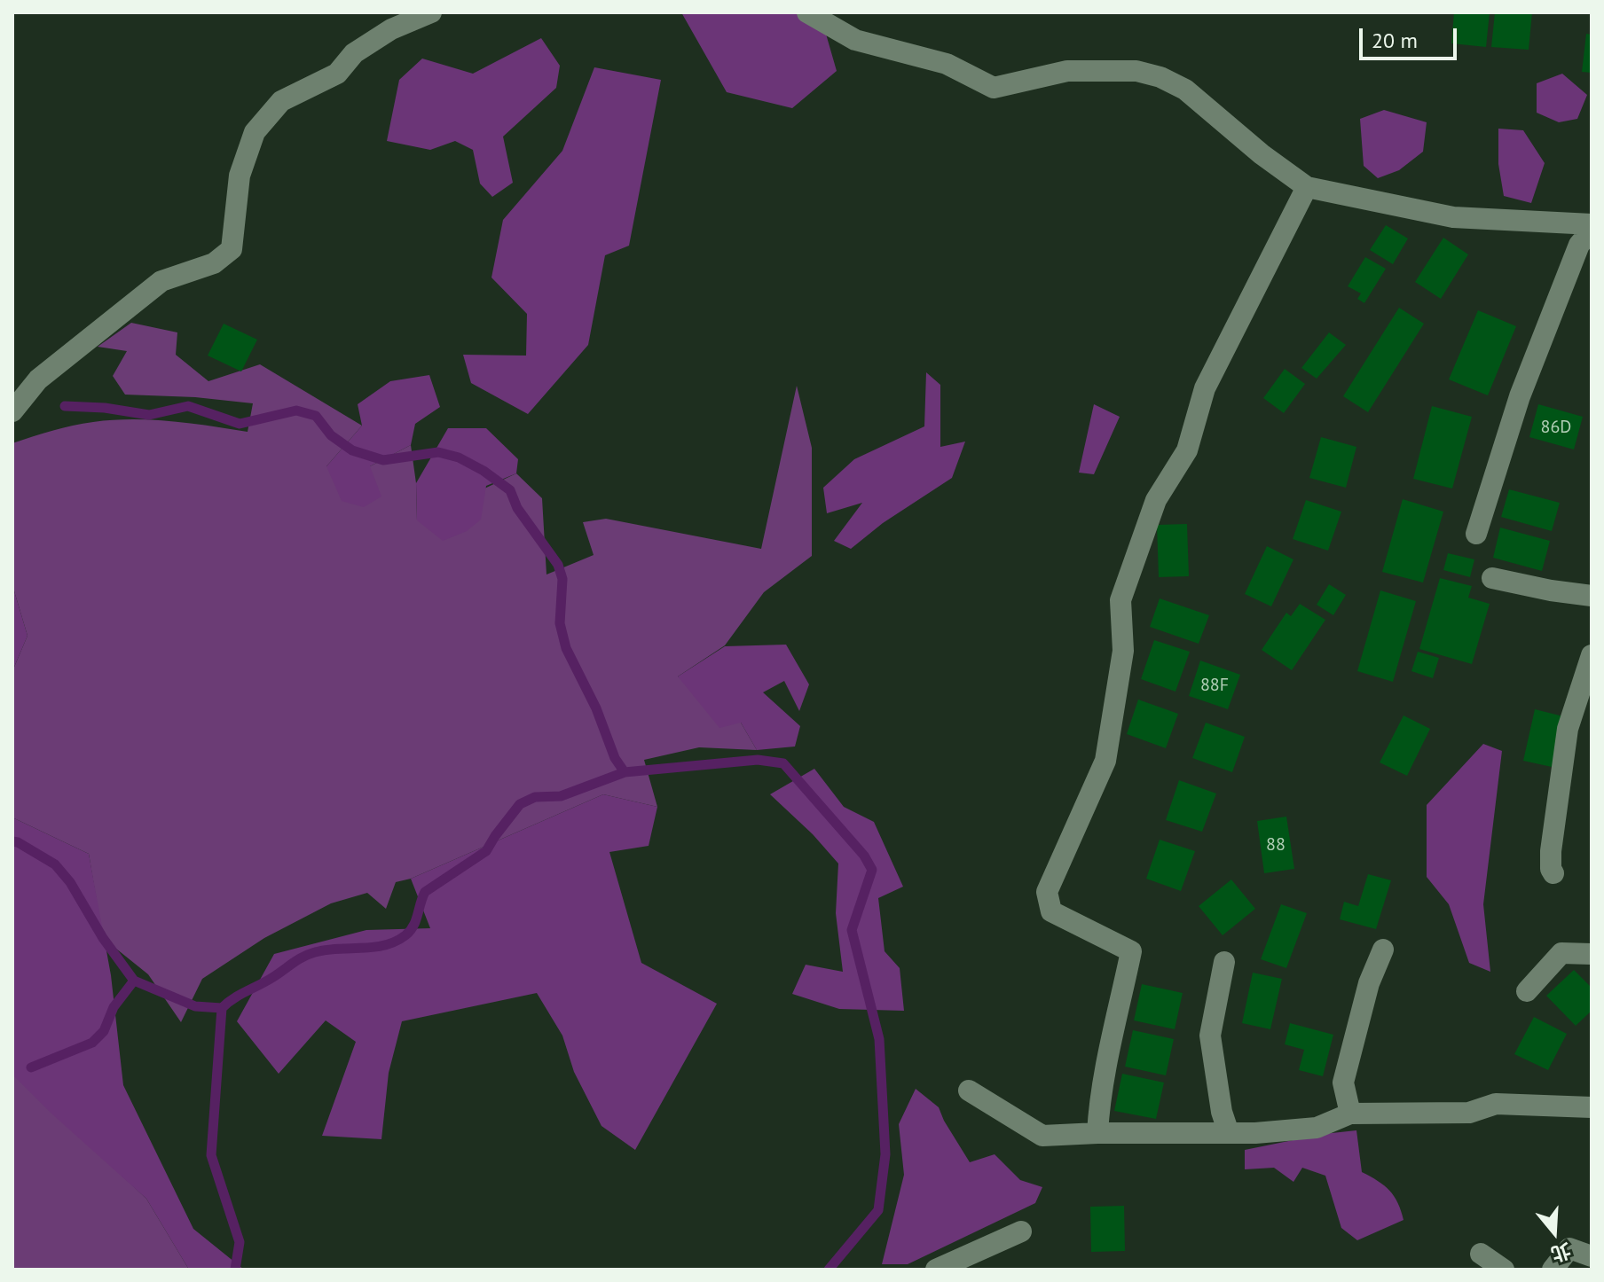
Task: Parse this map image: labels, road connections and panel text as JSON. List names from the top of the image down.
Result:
{
  "house_numbers": ["86D", "88F", "88"],
  "scale_bar": "20 m",
  "north": "bottom"
}
